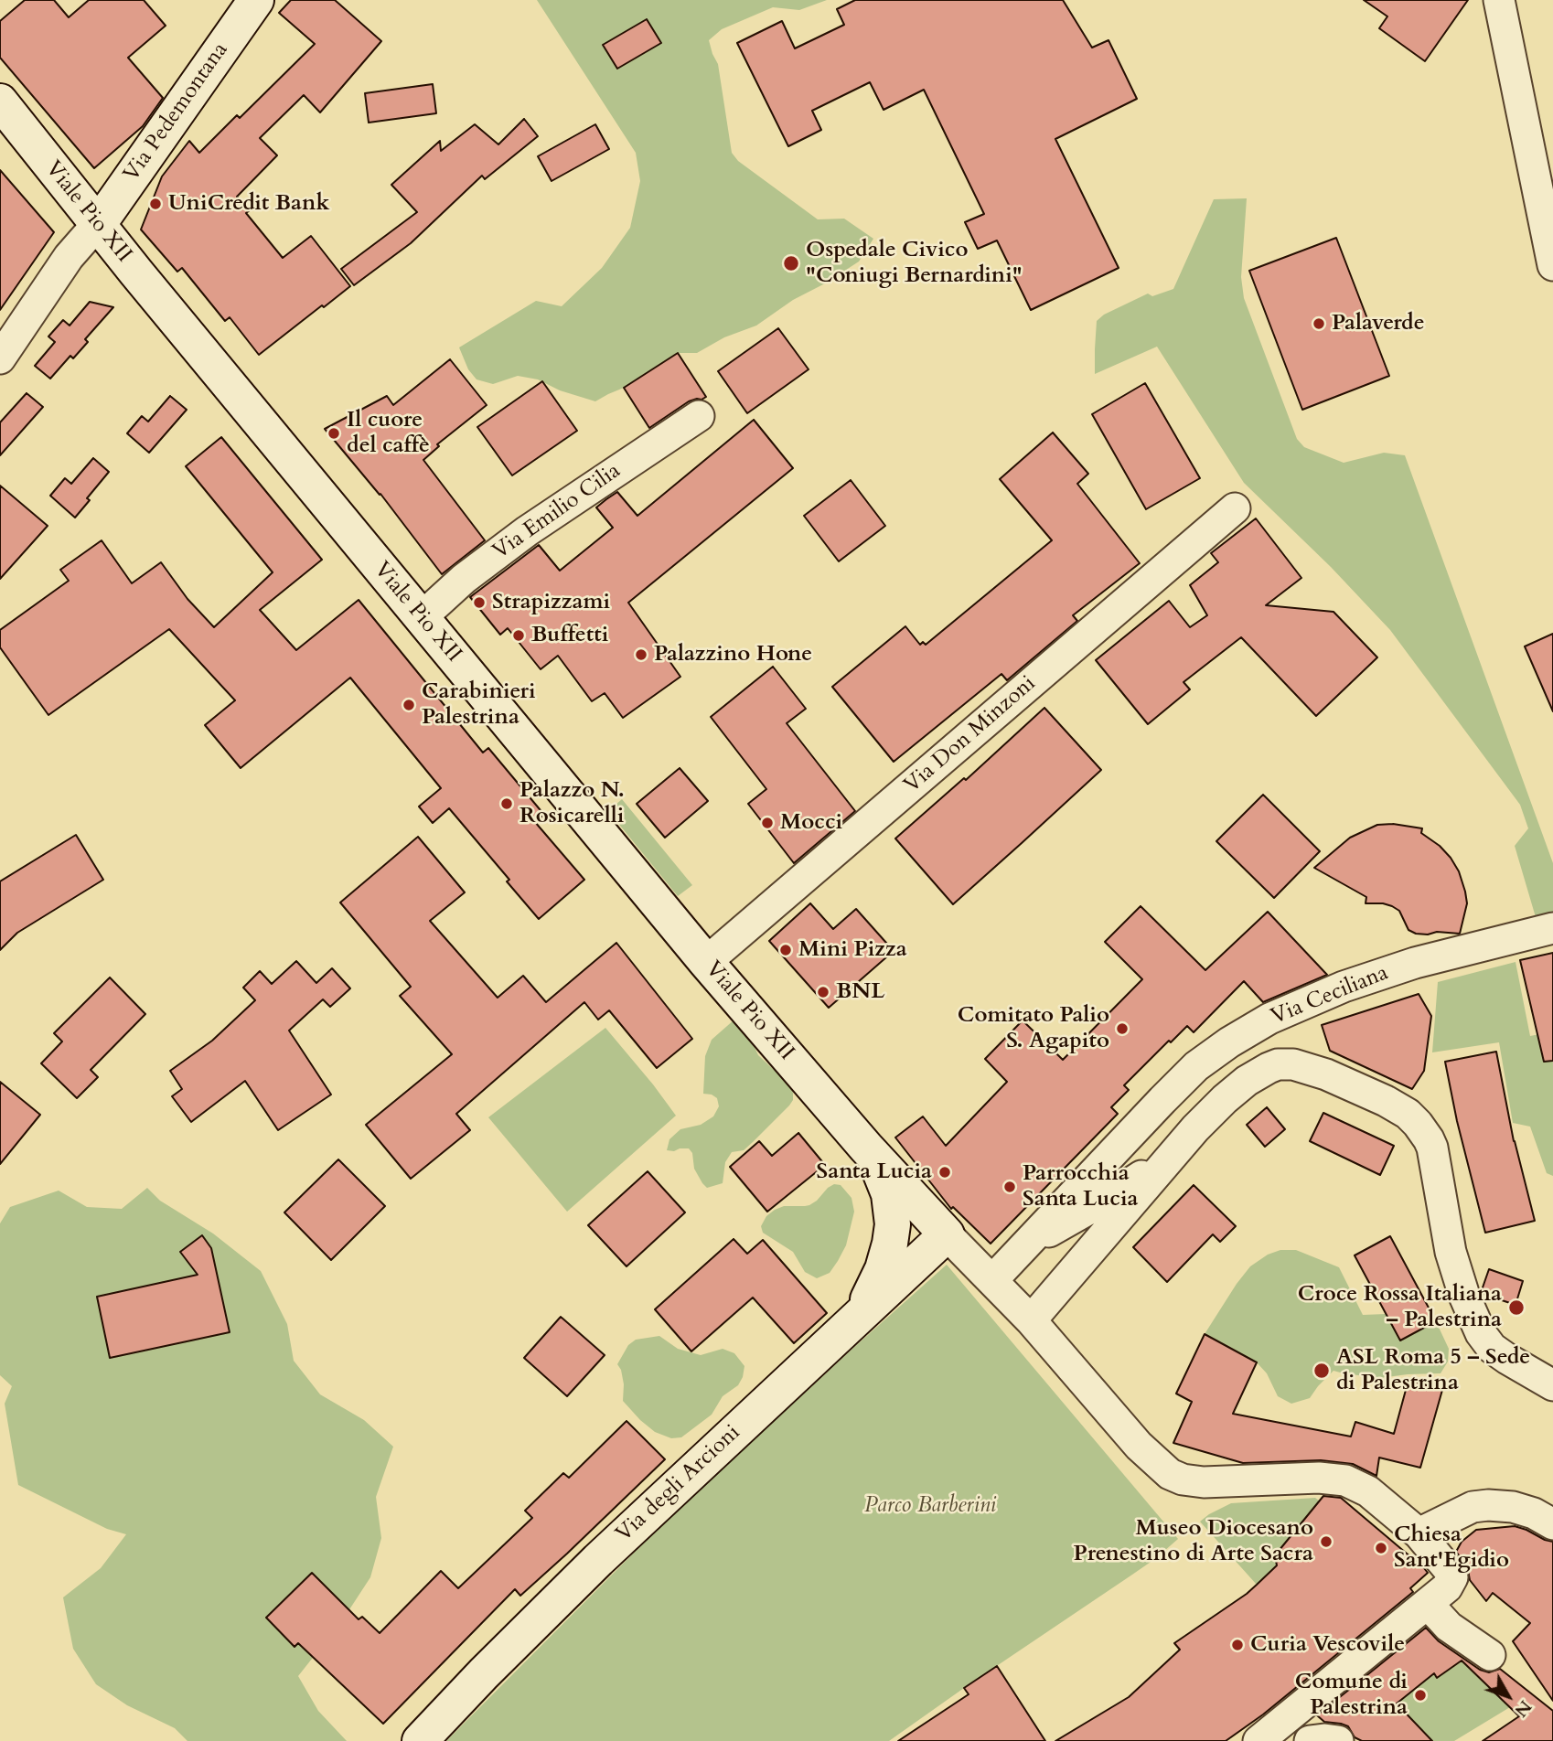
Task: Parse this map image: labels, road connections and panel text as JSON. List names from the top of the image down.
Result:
{
  "streets": {
    "street": [
      "Via Pedemontana",
      "Viale Pio XII",
      "Via Emilio Cilia",
      "Via Don Minzoni",
      "Via Ceciliana",
      "Via degli Arcioni"
    ]
  },
  "crossings": [
    ["Via Pedemontana", "Viale Pio XII"],
    ["Viale Pio XII", "Via Emilio Cilia"],
    ["Viale Pio XII", "Via Don Minzoni"],
    ["Viale Pio XII", "Via degli Arcioni"]
  ],
  "parks": ["Parco Barberini"],
  "places": [
    "UniCredit Bank",
    "Ospedale Civico \"Coniugi Bernardini\"",
    "Palaverde",
    "Il cuore del caffè",
    "Strapizzami",
    "Buffetti",
    "Palazzino Hone",
    "Carabinieri Palestrina",
    "Palazzo N. Rosicarelli",
    "Mocci",
    "Mini Pizza",
    "BNL",
    "Comitato Palio S. Agapito",
    "Santa Lucia",
    "Parrocchia Santa Lucia",
    "Croce Rossa Italiana – Palestrina",
    "ASL Roma 5 – Sede di Palestrina",
    "Museo Diocesano Prenestino di Arte Sacra",
    "Chiesa Sant'Egidio",
    "Curia Vescovile",
    "Comune di Palestrina"
  ],
  "north": "bottom right"
}
